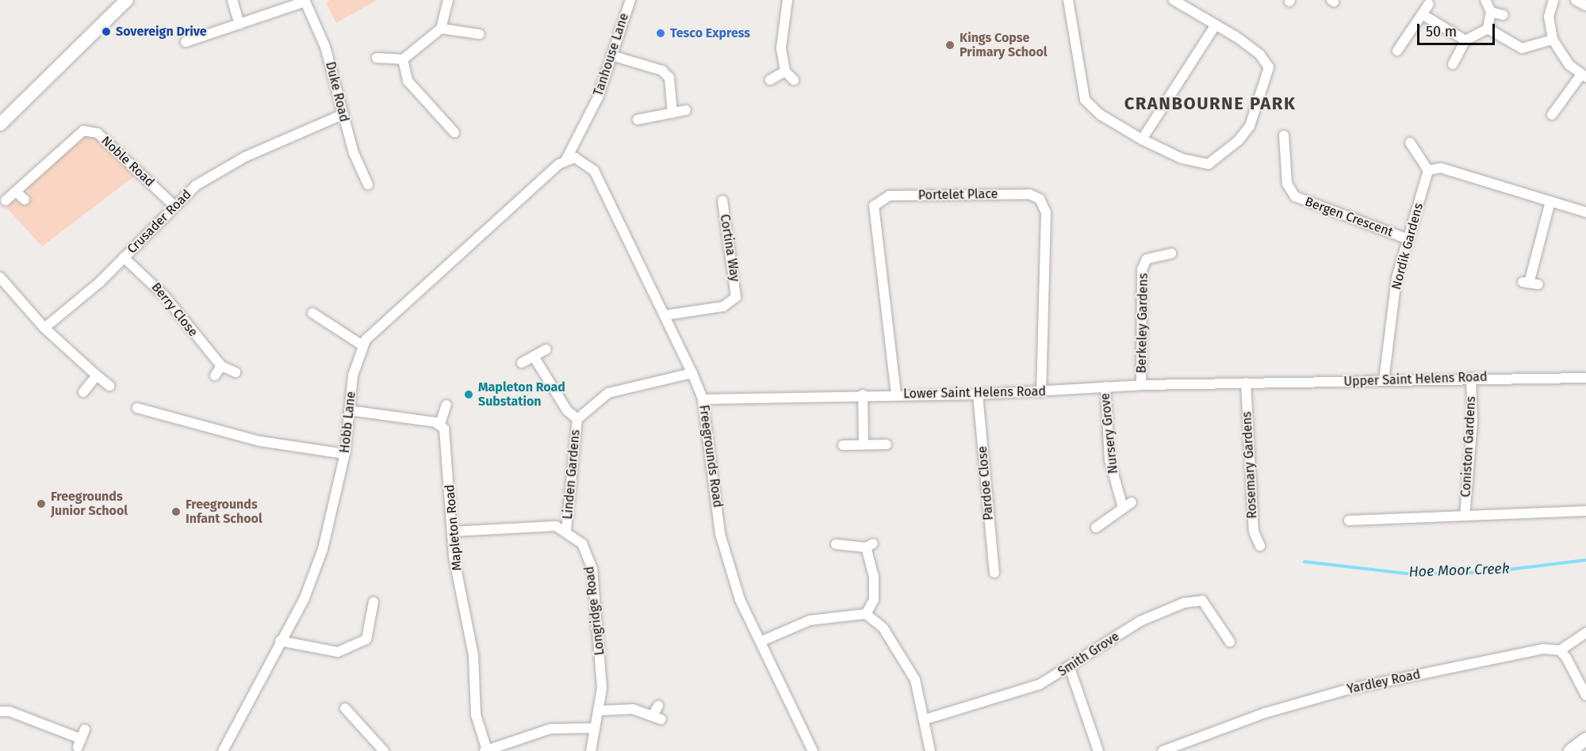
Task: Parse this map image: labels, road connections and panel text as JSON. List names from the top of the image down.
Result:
{
  "streets": {
    "street": [
      "Tanhouse Lane",
      "Duke Road",
      "Noble Road",
      "Portelet Place",
      "Bergen Crescent",
      "Crusader Road",
      "Nordik Gardens",
      "Cortina Way",
      "Berry Close",
      "Berkeley Gardens",
      "Upper Saint Helens Road",
      "Lower Saint Helens Road",
      "Hobb Lane",
      "Nursery Grove",
      "Coniston Gardens",
      "Freegrounds Road",
      "Rosemary Gardens",
      "Linden Gardens",
      "Pardoe Close",
      "Mapleton Road",
      "Longridge Road",
      "Smith Grove",
      "Yardley Road"
    ]
  },
  "crossings": [
    ["Tanhouse Lane", "Hobb Lane"],
    ["Tanhouse Lane", "Freegrounds Road"],
    ["Duke Road", "Crusader Road"],
    ["Noble Road", "Crusader Road"],
    ["Portelet Place", "Lower Saint Helens Road"],
    ["Bergen Crescent", "Nordik Gardens"],
    ["Crusader Road", "Berry Close"],
    ["Nordik Gardens", "Upper Saint Helens Road"],
    ["Cortina Way", "Freegrounds Road"],
    ["Berkeley Gardens", "Lower Saint Helens Road"],
    ["Upper Saint Helens Road", "Lower Saint Helens Road"],
    ["Upper Saint Helens Road", "Coniston Gardens"],
    ["Upper Saint Helens Road", "Rosemary Gardens"],
    ["Lower Saint Helens Road", "Nursery Grove"],
    ["Lower Saint Helens Road", "Freegrounds Road"],
    ["Lower Saint Helens Road", "Rosemary Gardens"],
    ["Lower Saint Helens Road", "Pardoe Close"],
    ["Hobb Lane", "Freegrounds Road"],
    ["Freegrounds Road", "Linden Gardens"],
    ["Linden Gardens", "Longridge Road"]
  ],
  "districts": ["CRANBOURNE PARK"],
  "water": ["Hoe Moor Creek"],
  "places": [
    "Sovereign Drive",
    "Tesco Express",
    "Kings Copse Primary School",
    "Mapleton Road Substation",
    "Freegrounds Junior School",
    "Freegrounds Infant School"
  ],
  "scale_bar": "50 m"
}
